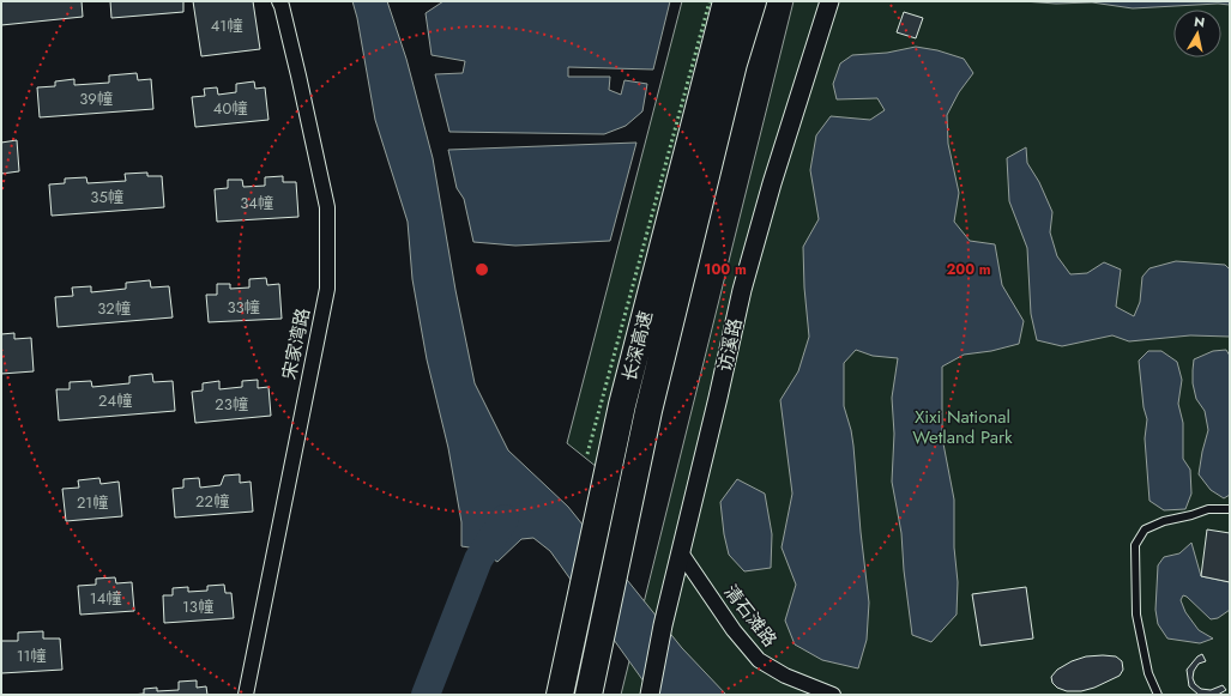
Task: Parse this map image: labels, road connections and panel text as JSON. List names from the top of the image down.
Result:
{
  "streets": {
    "highway": ["长深高速"],
    "street": ["宋家湾路", "访溪路", "清石滩路"]
  },
  "crossings": [
    ["访溪路", "清石滩路"]
  ],
  "parks": ["Xixi National Wetland Park"],
  "house_numbers": [
    "41幢",
    "39幢",
    "40幢",
    "35幢",
    "34幢",
    "33幢",
    "32幢",
    "24幢",
    "23幢",
    "22幢",
    "21幢",
    "14幢",
    "13幢",
    "11幢"
  ],
  "north": "top",
  "rings": ["100 m", "200 m"]
}
